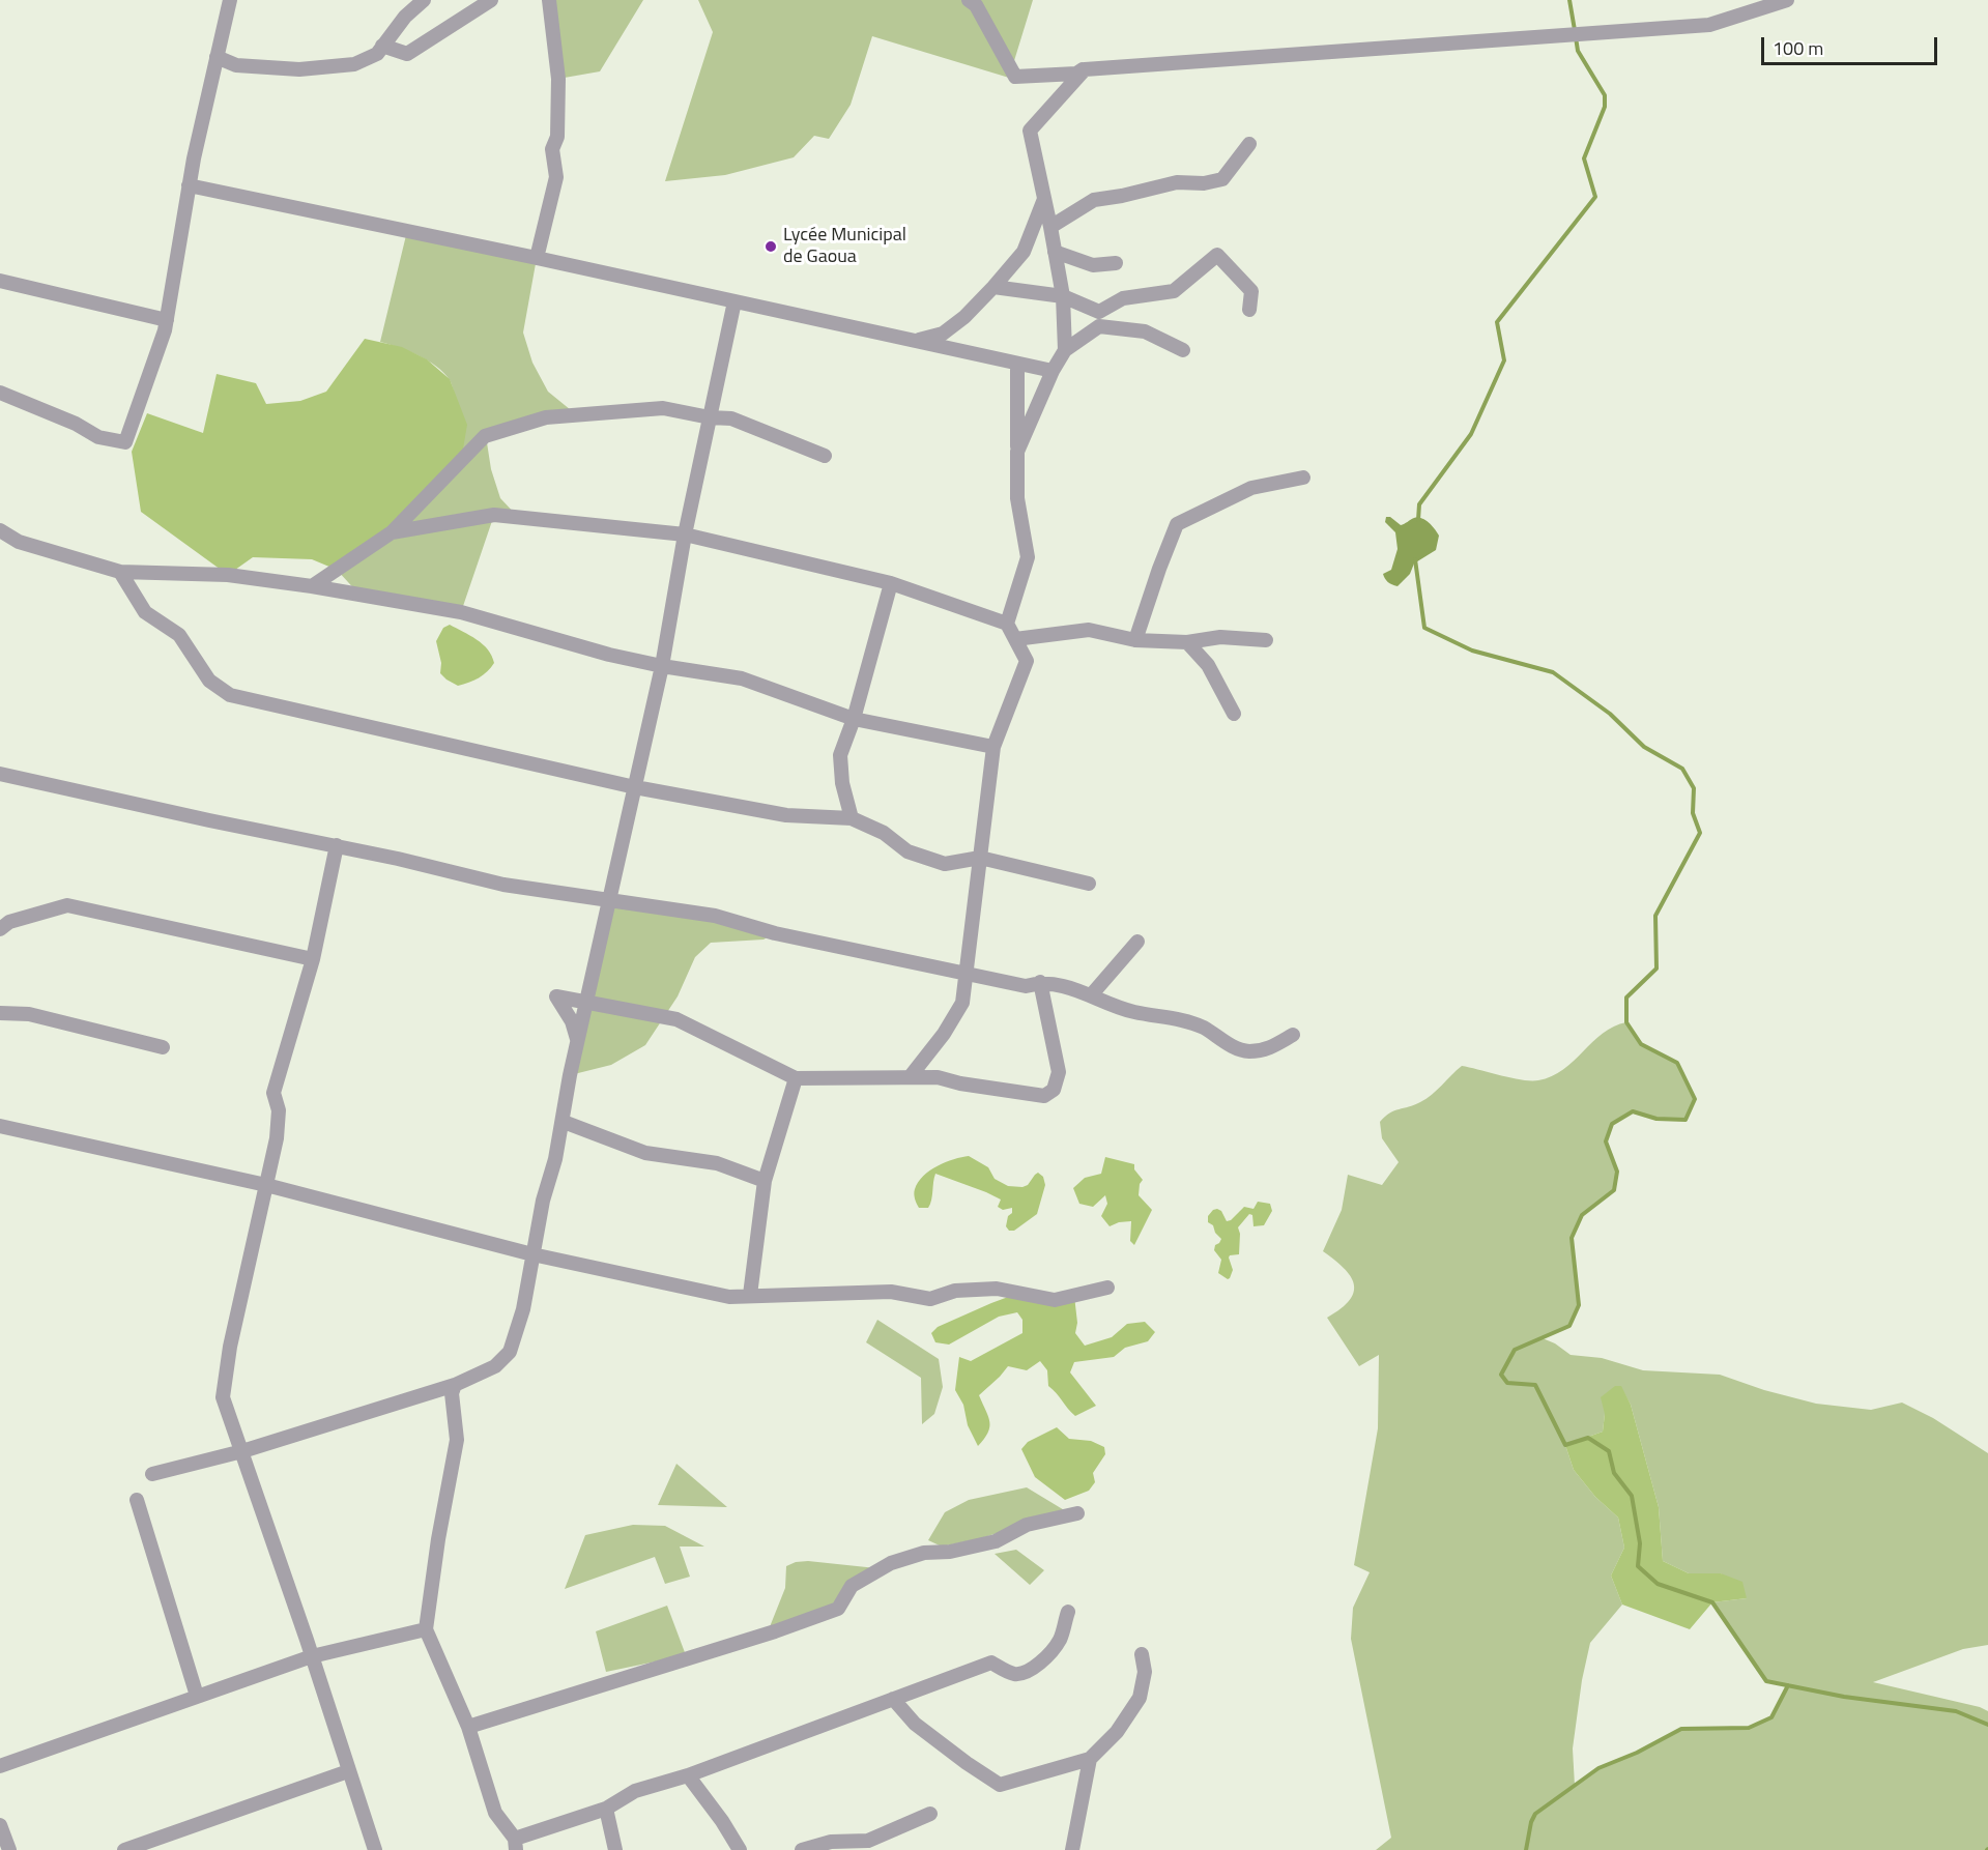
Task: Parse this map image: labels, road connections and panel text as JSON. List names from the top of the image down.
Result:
{
  "places": ["Lycée Municipal de Gaoua"],
  "scale_bar": "100 m"
}
